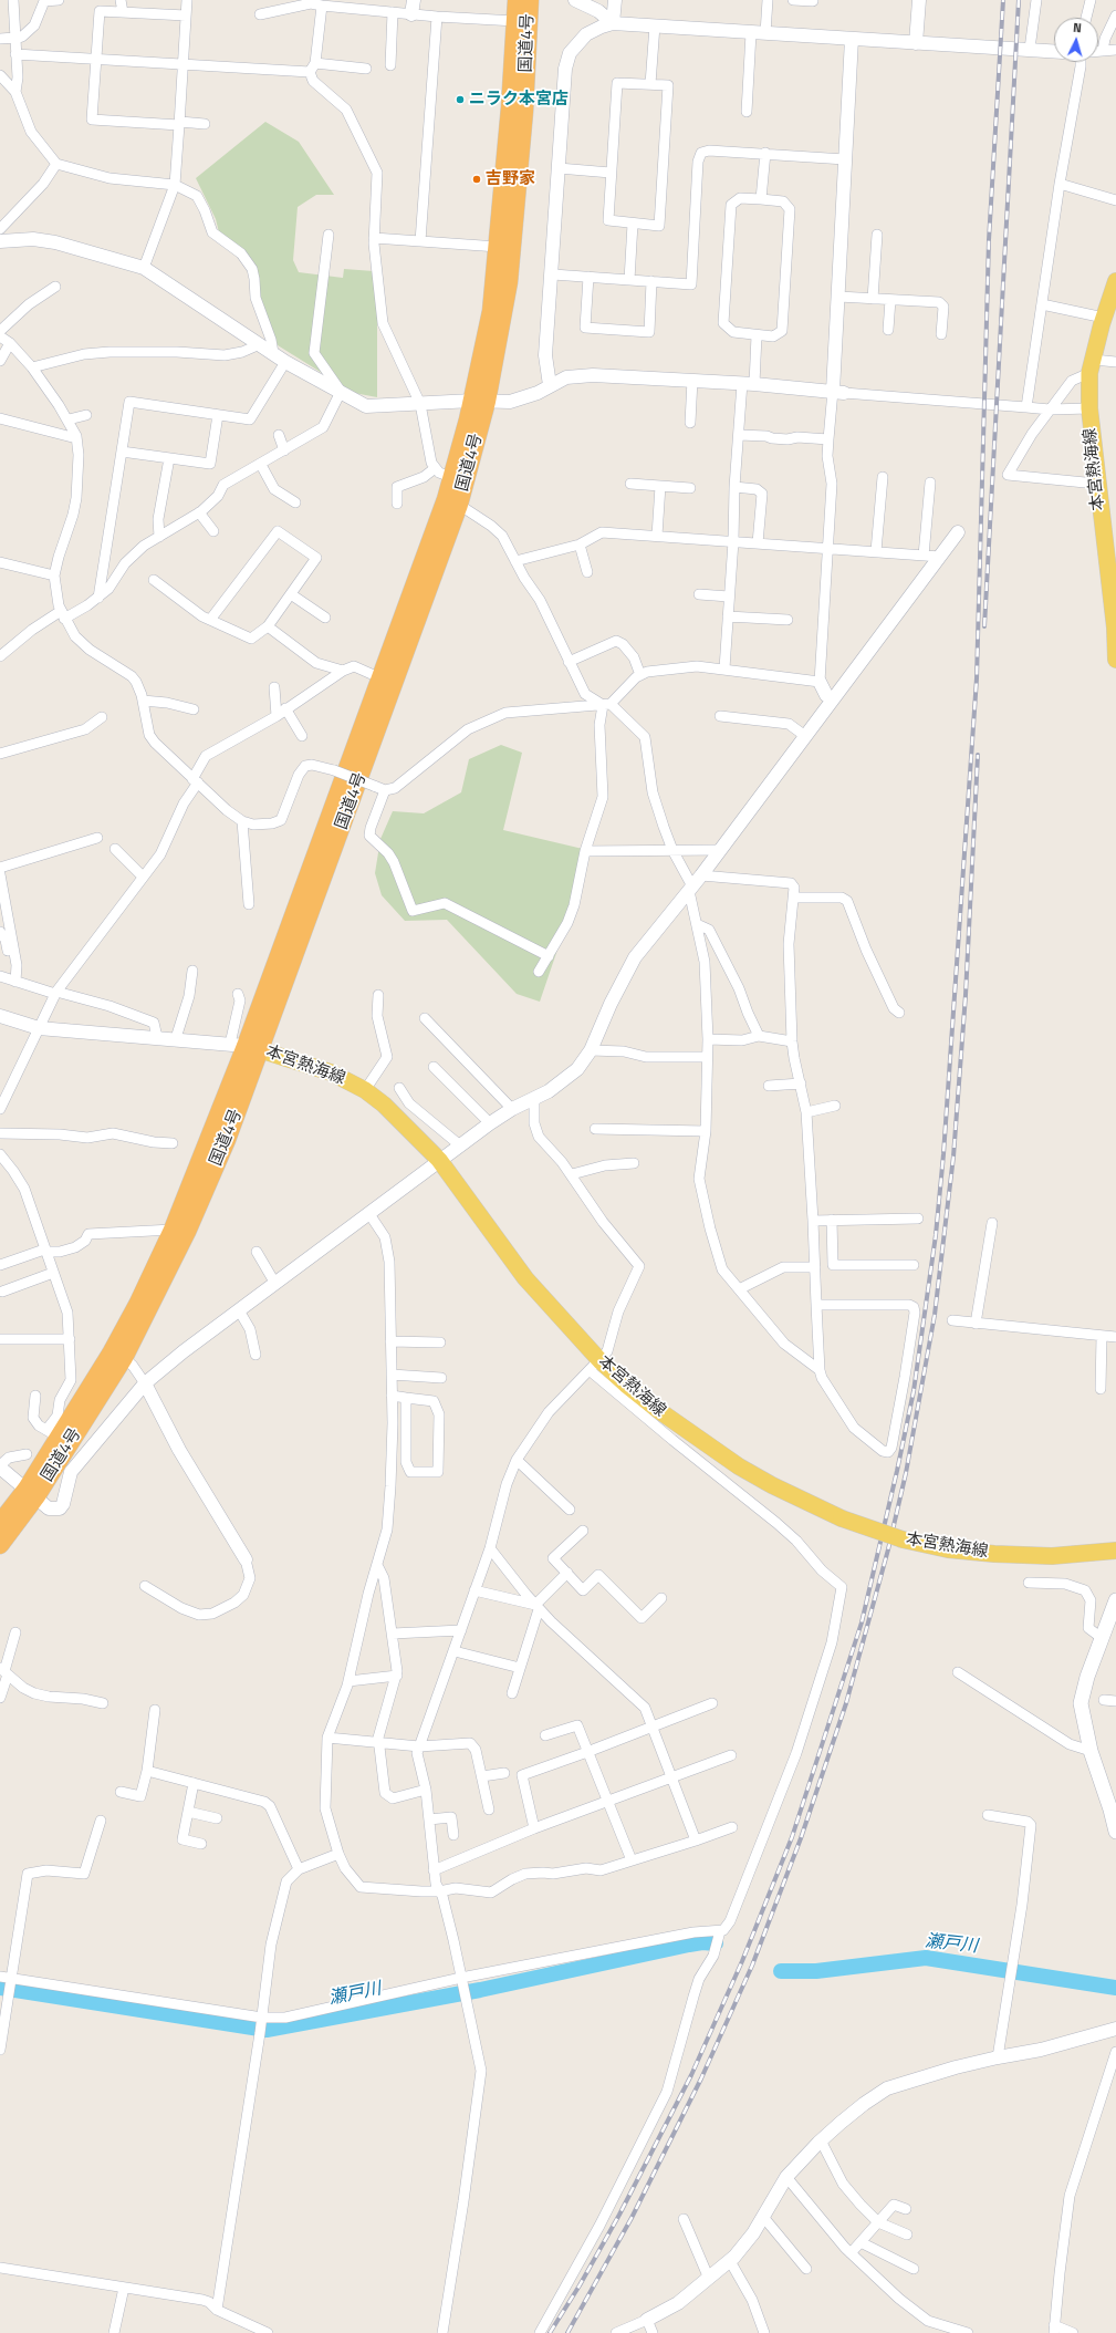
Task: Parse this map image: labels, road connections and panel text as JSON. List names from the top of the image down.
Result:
{
  "streets": {
    "highway": ["国道4号"],
    "main road": ["本宮熱海線"]
  },
  "crossings": [
    ["国道4号", "本宮熱海線"]
  ],
  "water": ["瀬戸川"],
  "places": ["ニラク本宮店", "吉野家"],
  "north": "top"
}
